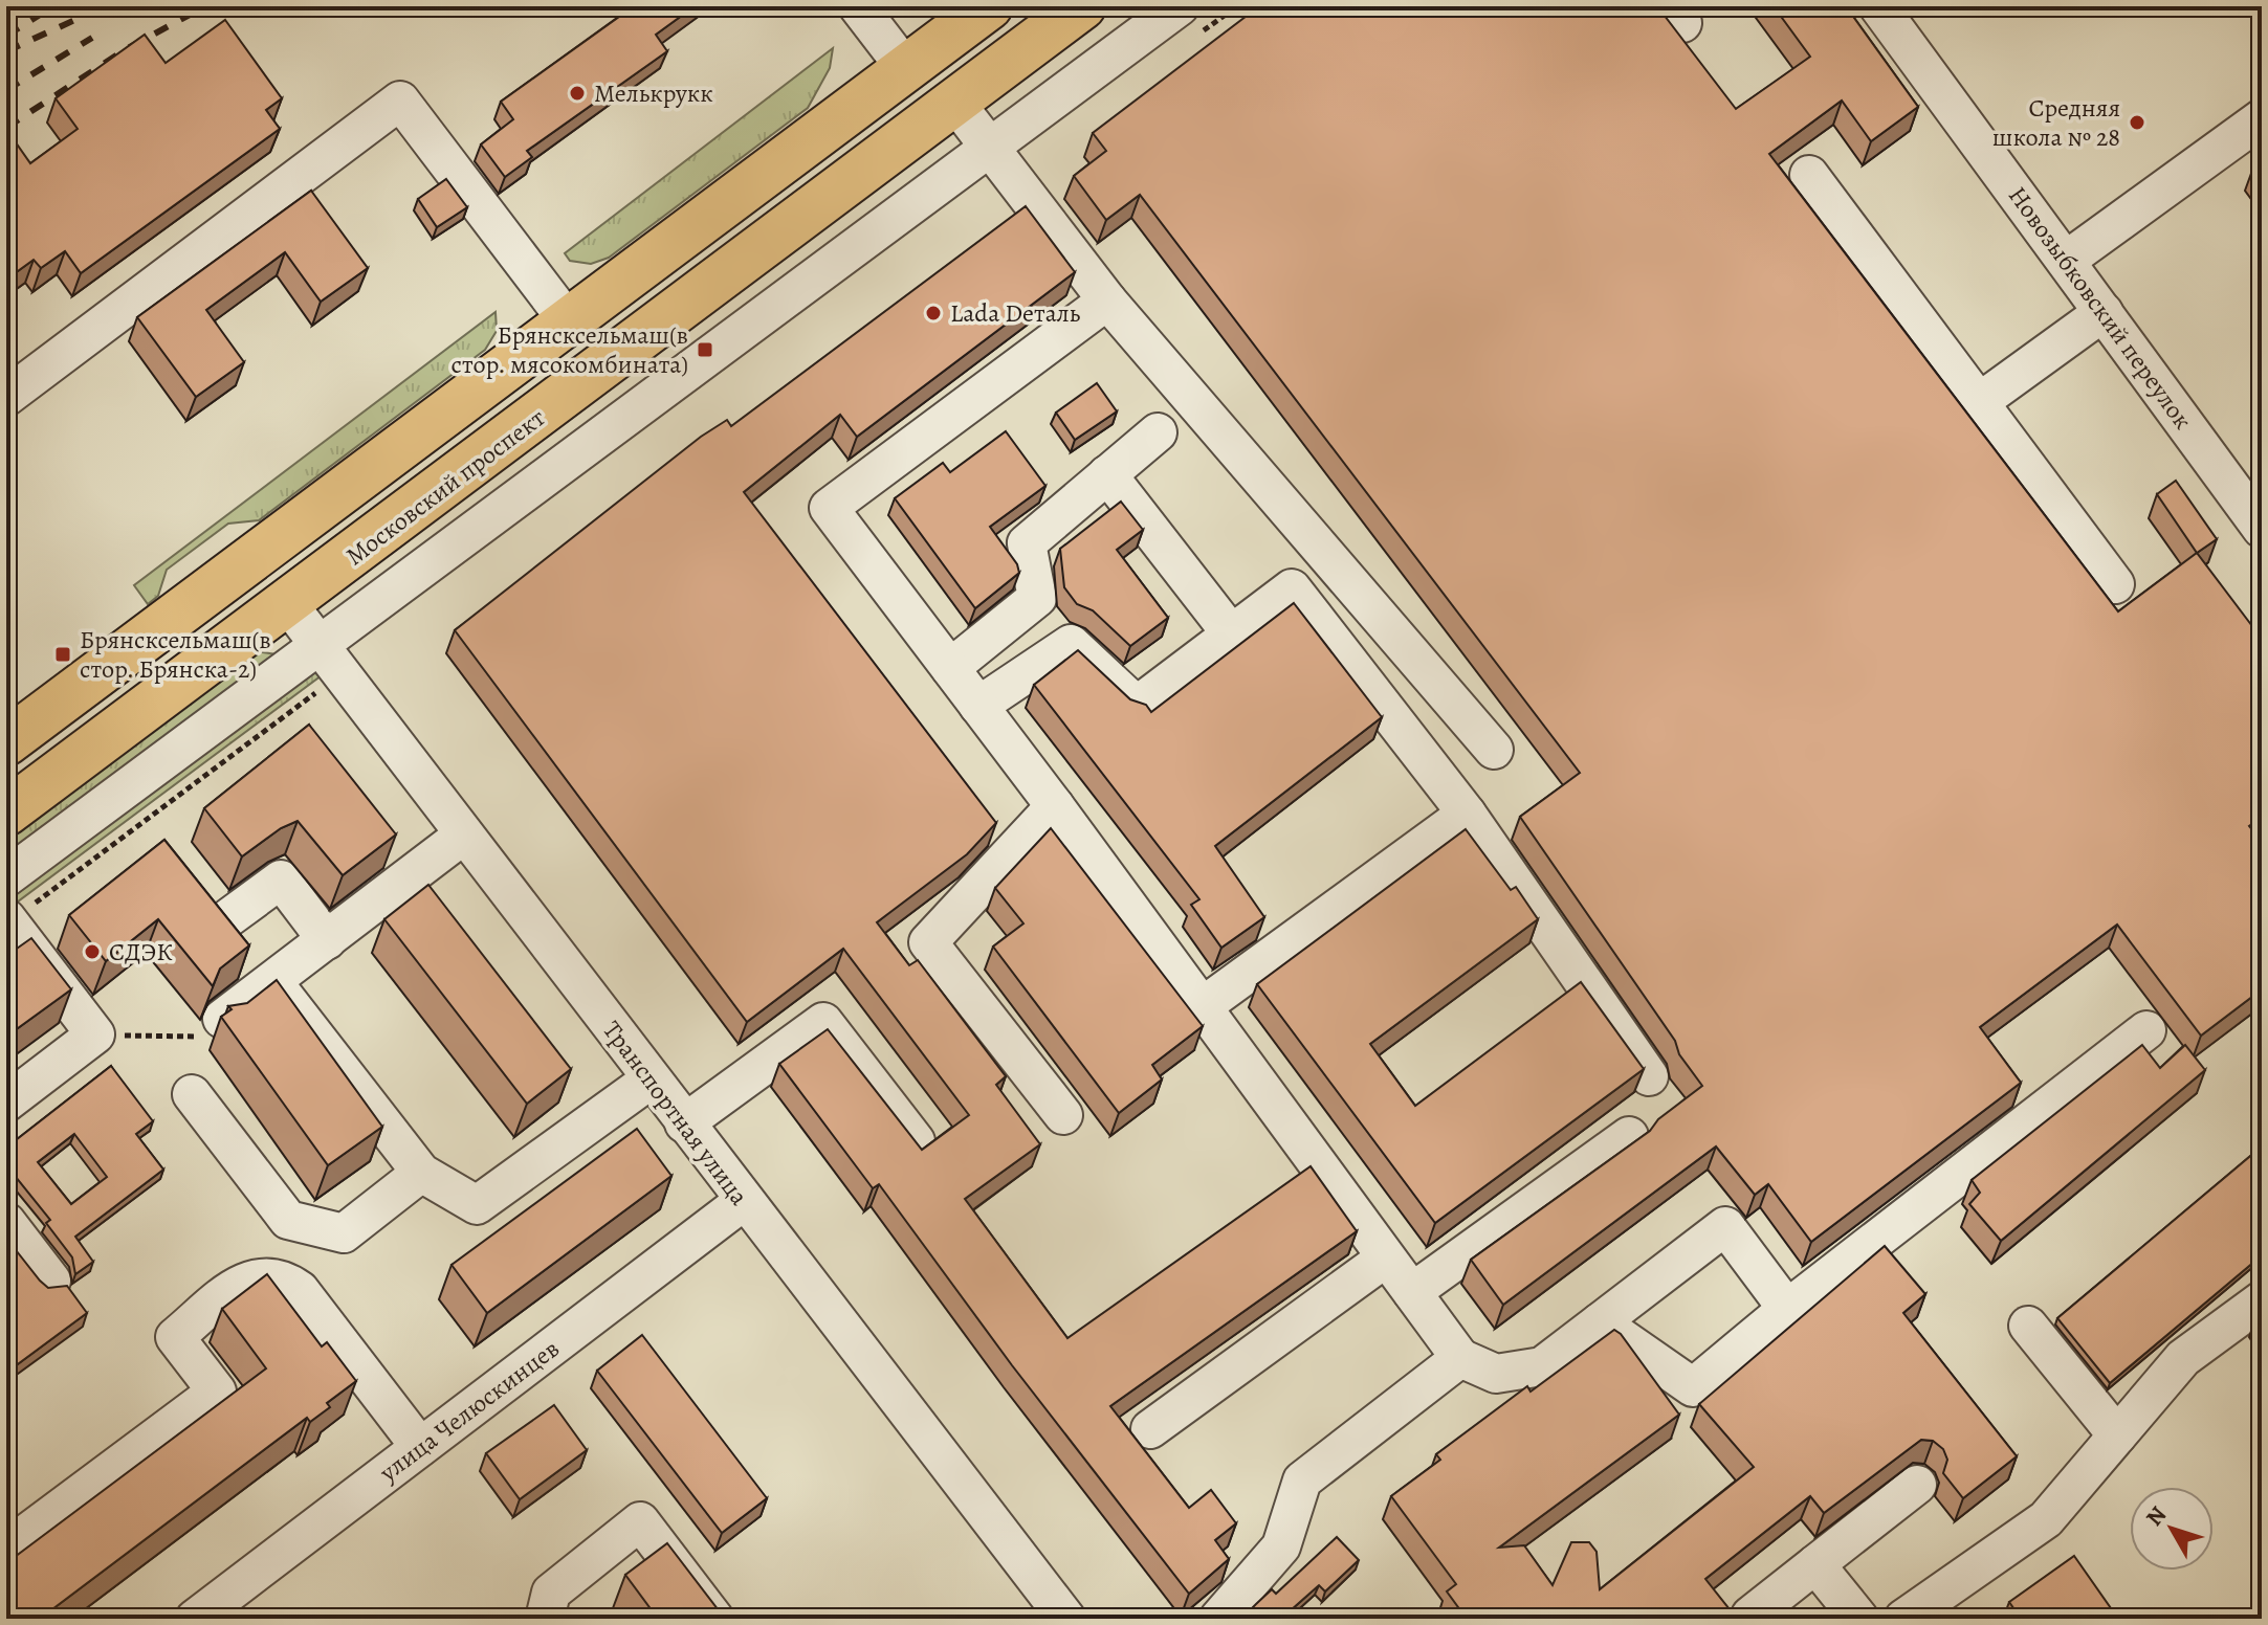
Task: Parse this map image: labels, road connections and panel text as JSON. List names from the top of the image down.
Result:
{
  "streets": {
    "main road": ["Московский проспект"],
    "street": ["Новозыбковский переулок", "Транспортная улица", "улица Челюскинцев"]
  },
  "crossings": [
    ["Московский проспект", "Транспортная улица"],
    ["Транспортная улица", "улица Челюскинцев"]
  ],
  "places": {
    "other": [
      "Мелькрукк",
      "Средняя школа № 28",
      "Lada Dеталь",
      "СДЭК"
    ],
    "transit": ["Брянсксельмаш(в стор. мясокомбината)", "Брянсксельмаш(в стор. Брянска-2)"]
  },
  "north": "top left"
}
